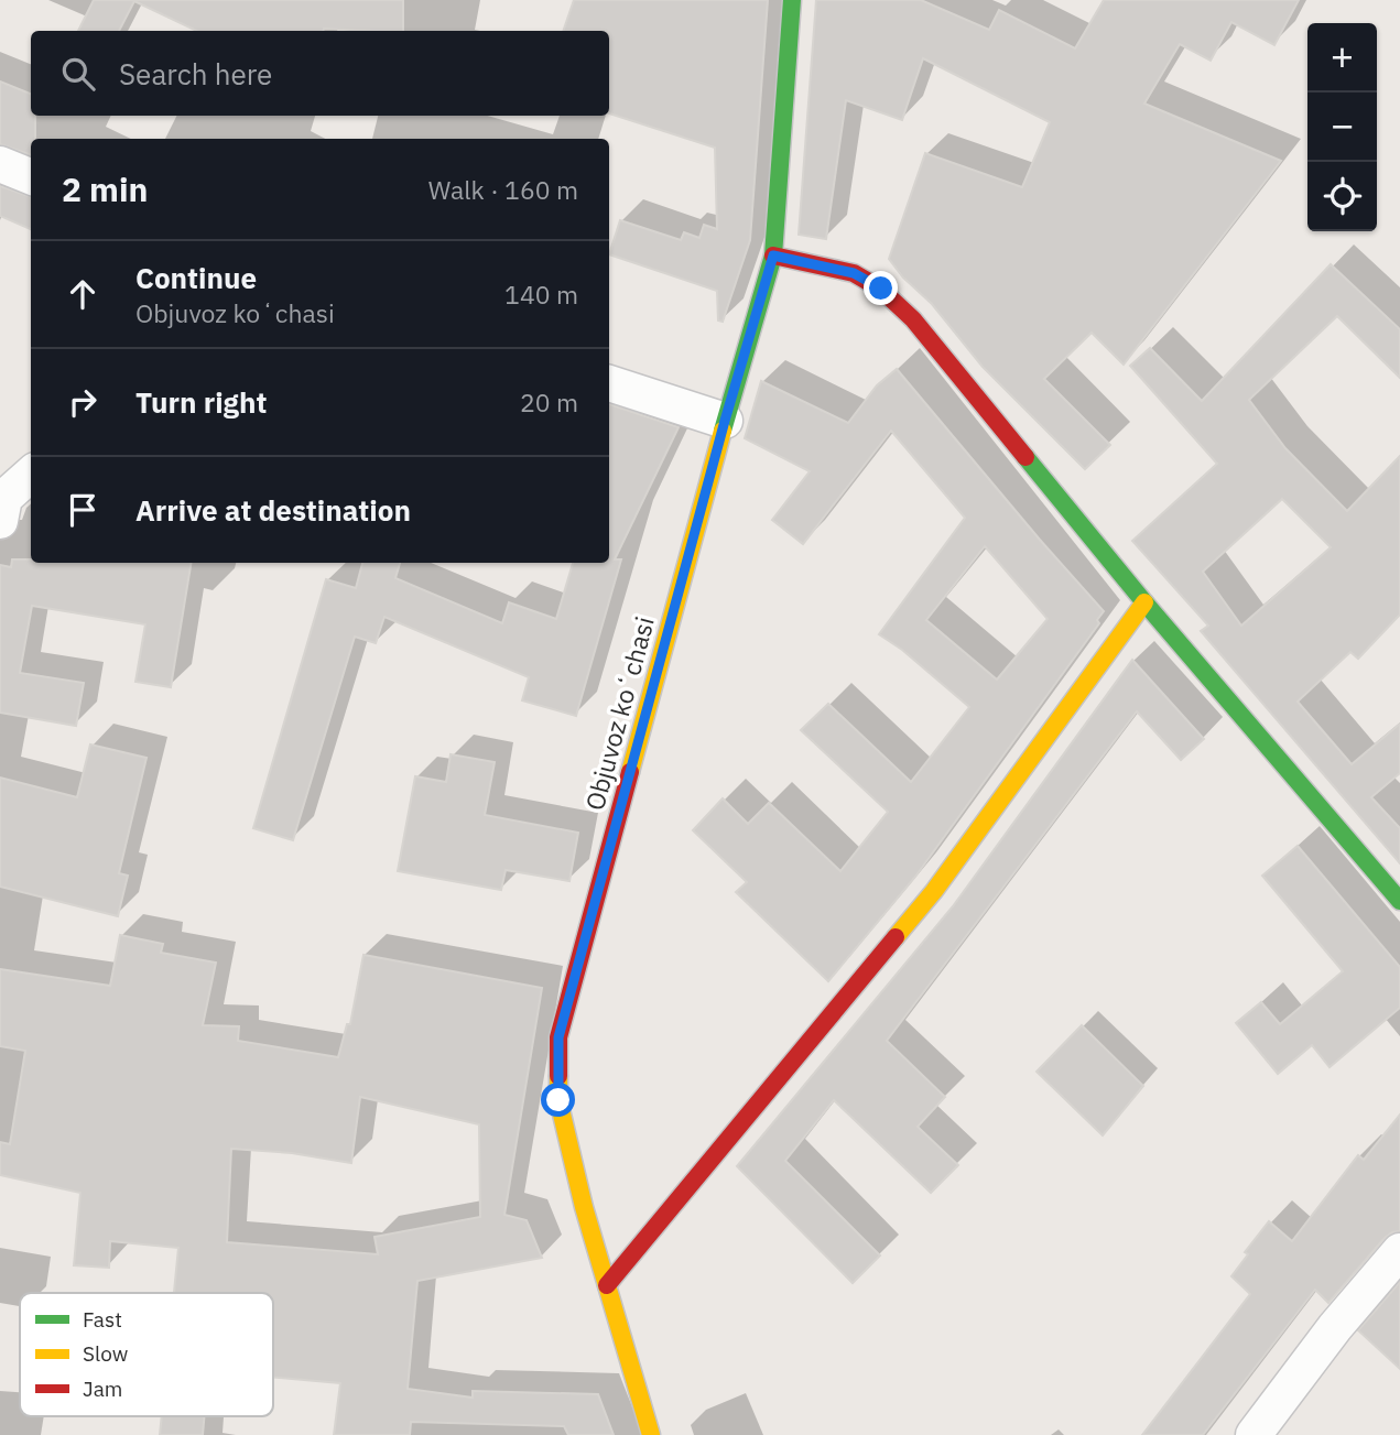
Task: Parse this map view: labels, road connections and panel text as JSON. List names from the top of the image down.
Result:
{
  "streets": {
    "street": ["Objuvoz koʻchasi"]
  },
  "legend": ["Fast", "Slow", "Jam"],
  "page": {
    "map_buttons": ["+", "−"],
    "search": "Search here",
    "heading": ["2 min", "Walk · 160 m"],
    "list": [
      ["Continue", "Objuvoz koʻchasi", "140 m"],
      ["Turn right", "20 m"],
      "Arrive at destination"
    ]
  }
}
